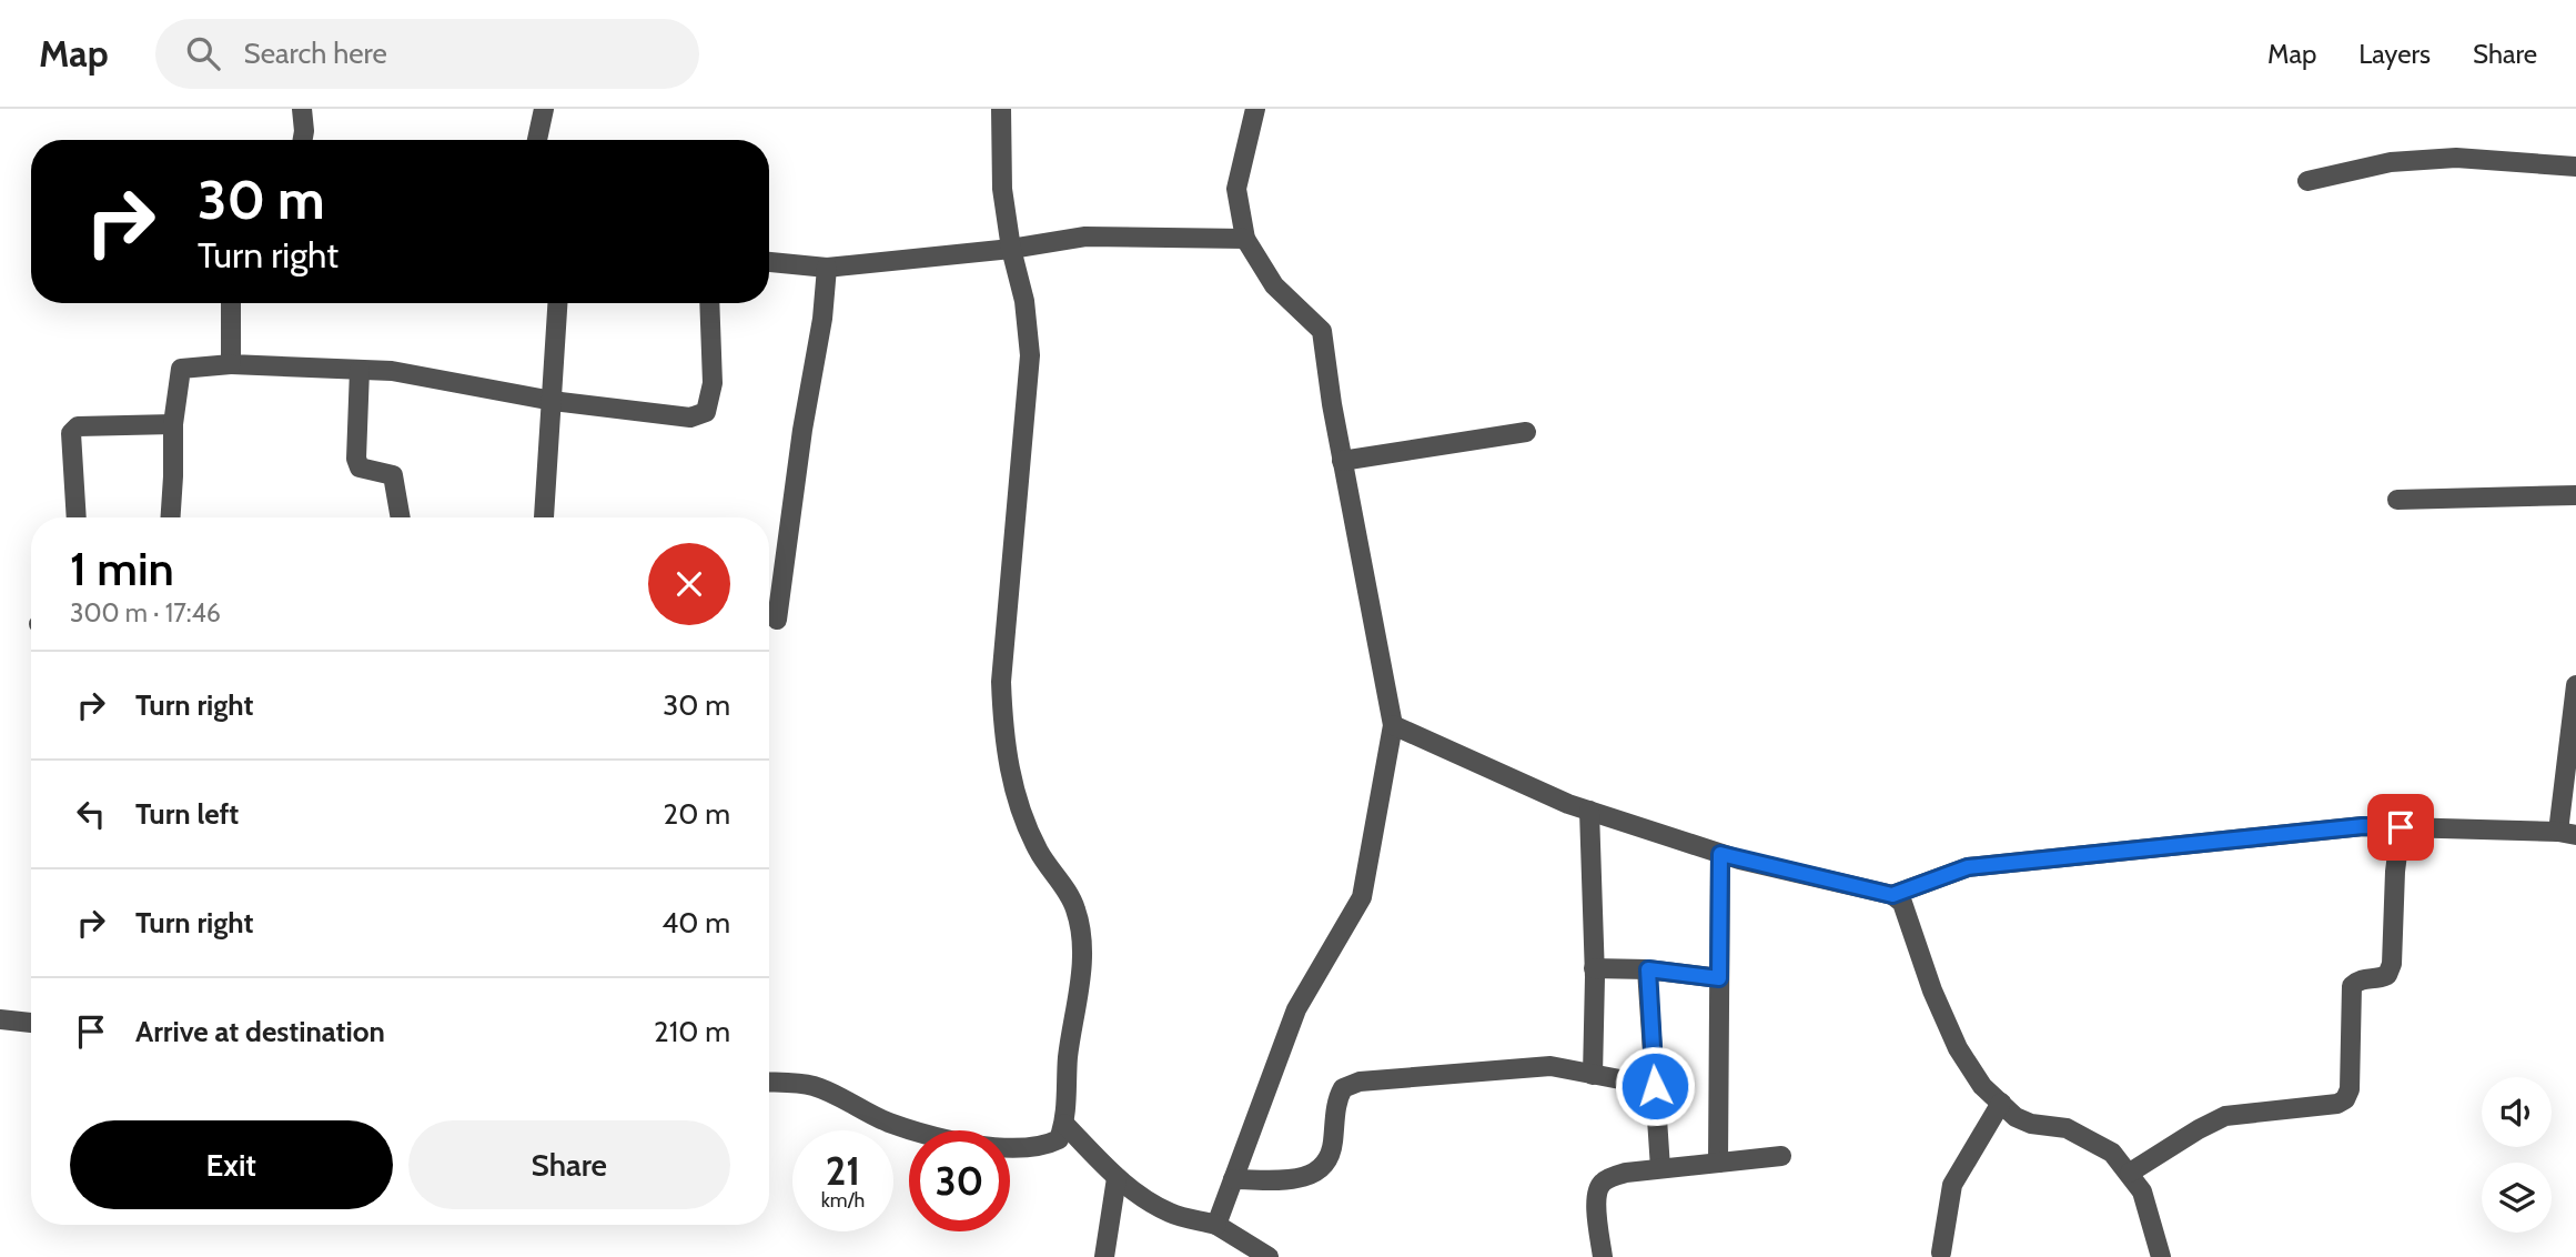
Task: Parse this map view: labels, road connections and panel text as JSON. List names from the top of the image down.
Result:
{
  "page": {
    "header": "Map",
    "search": "Search here",
    "nav": ["Map", "Layers", "Share"],
    "turn": ["30 m", "Turn right"],
    "heading": ["1 min", "300 m · 17:46"],
    "list": [
      {
        "name": "Turn right",
        "value": "30 m"
      },
      {
        "name": "Turn left",
        "value": "20 m"
      },
      {
        "name": "Turn right",
        "value": "40 m"
      },
      {
        "name": "Arrive at destination",
        "value": "210 m"
      }
    ],
    "buttons": ["Exit", "Share"],
    "speed": "21 km/h",
    "limit": "30"
  }
}
